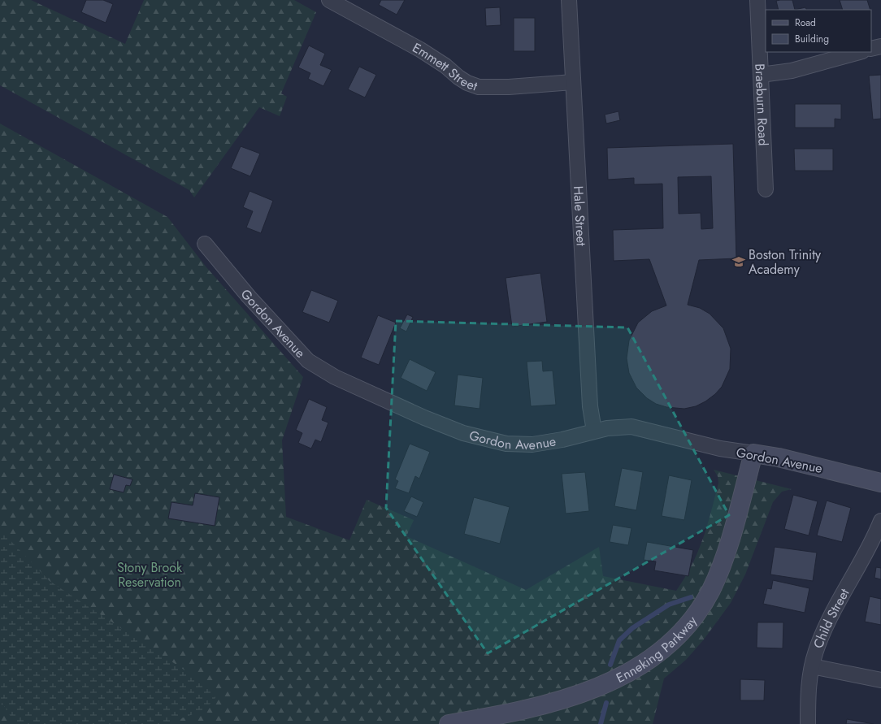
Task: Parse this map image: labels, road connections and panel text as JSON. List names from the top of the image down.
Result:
{
  "streets": {
    "main road": ["Gordon Avenue", "Enneking Parkway"],
    "street": [
      "Emmett Street",
      "Braeburn Road",
      "Hale Street",
      "Child Street"
    ]
  },
  "crossings": [
    ["Emmett Street", "Hale Street"],
    ["Hale Street", "Gordon Avenue"],
    ["Gordon Avenue", "Enneking Parkway"]
  ],
  "parks": ["Stony Brook Reservation"],
  "places": {
    "school or university": ["Boston Trinity Academy"]
  },
  "legend": ["Road", "Building"]
}
